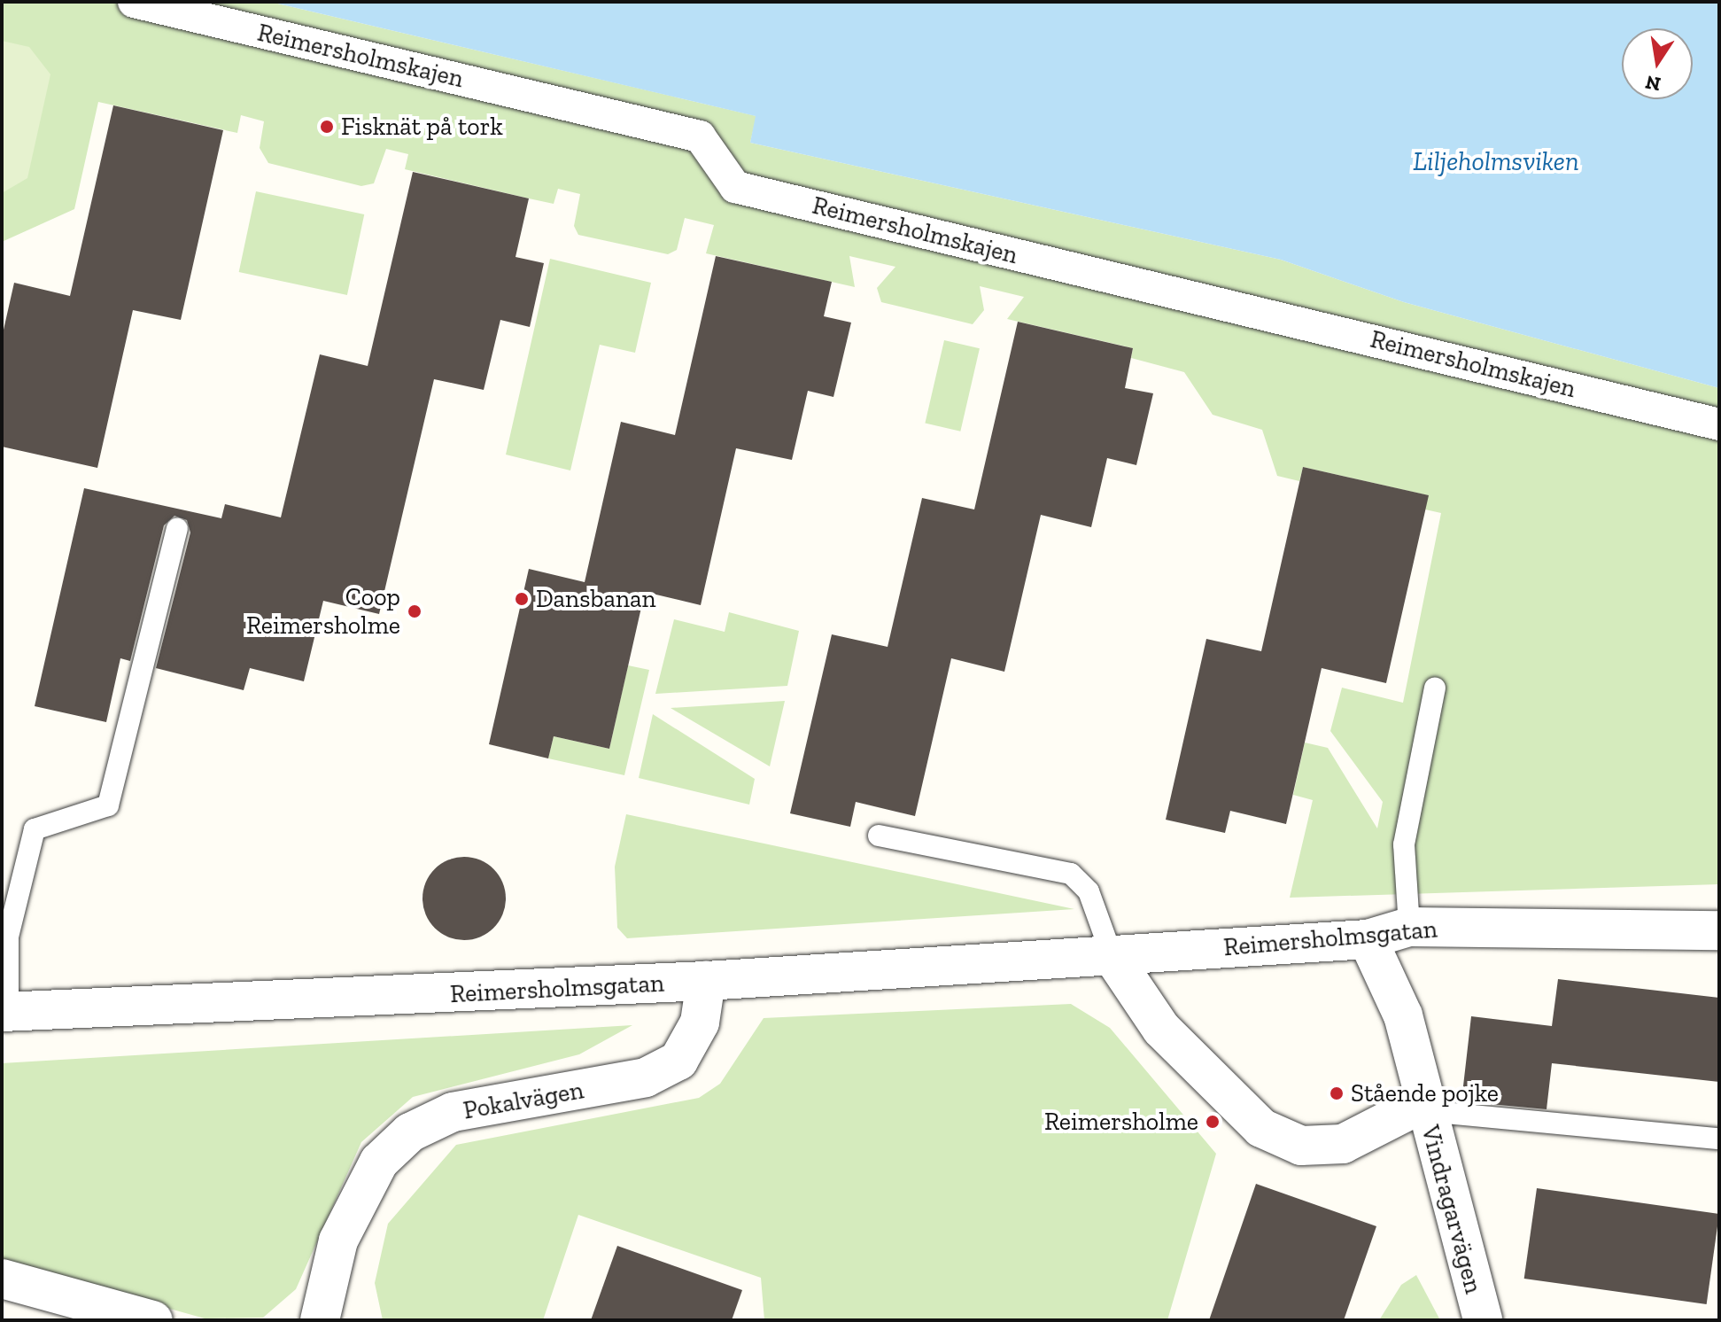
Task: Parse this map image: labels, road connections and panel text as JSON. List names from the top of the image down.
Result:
{
  "streets": {
    "street": [
      "Reimersholmskajen",
      "Reimersholmsgatan",
      "Pokalvägen",
      "Vindragarvägen"
    ]
  },
  "crossings": [
    ["Reimersholmsgatan", "Pokalvägen"],
    ["Reimersholmsgatan", "Vindragarvägen"]
  ],
  "water": ["Liljeholmsviken"],
  "places": [
    "Fisknät på tork",
    "Dansbanan",
    "Coop Reimersholme",
    "Stående pojke",
    "Reimersholme"
  ],
  "north": "bottom"
}
